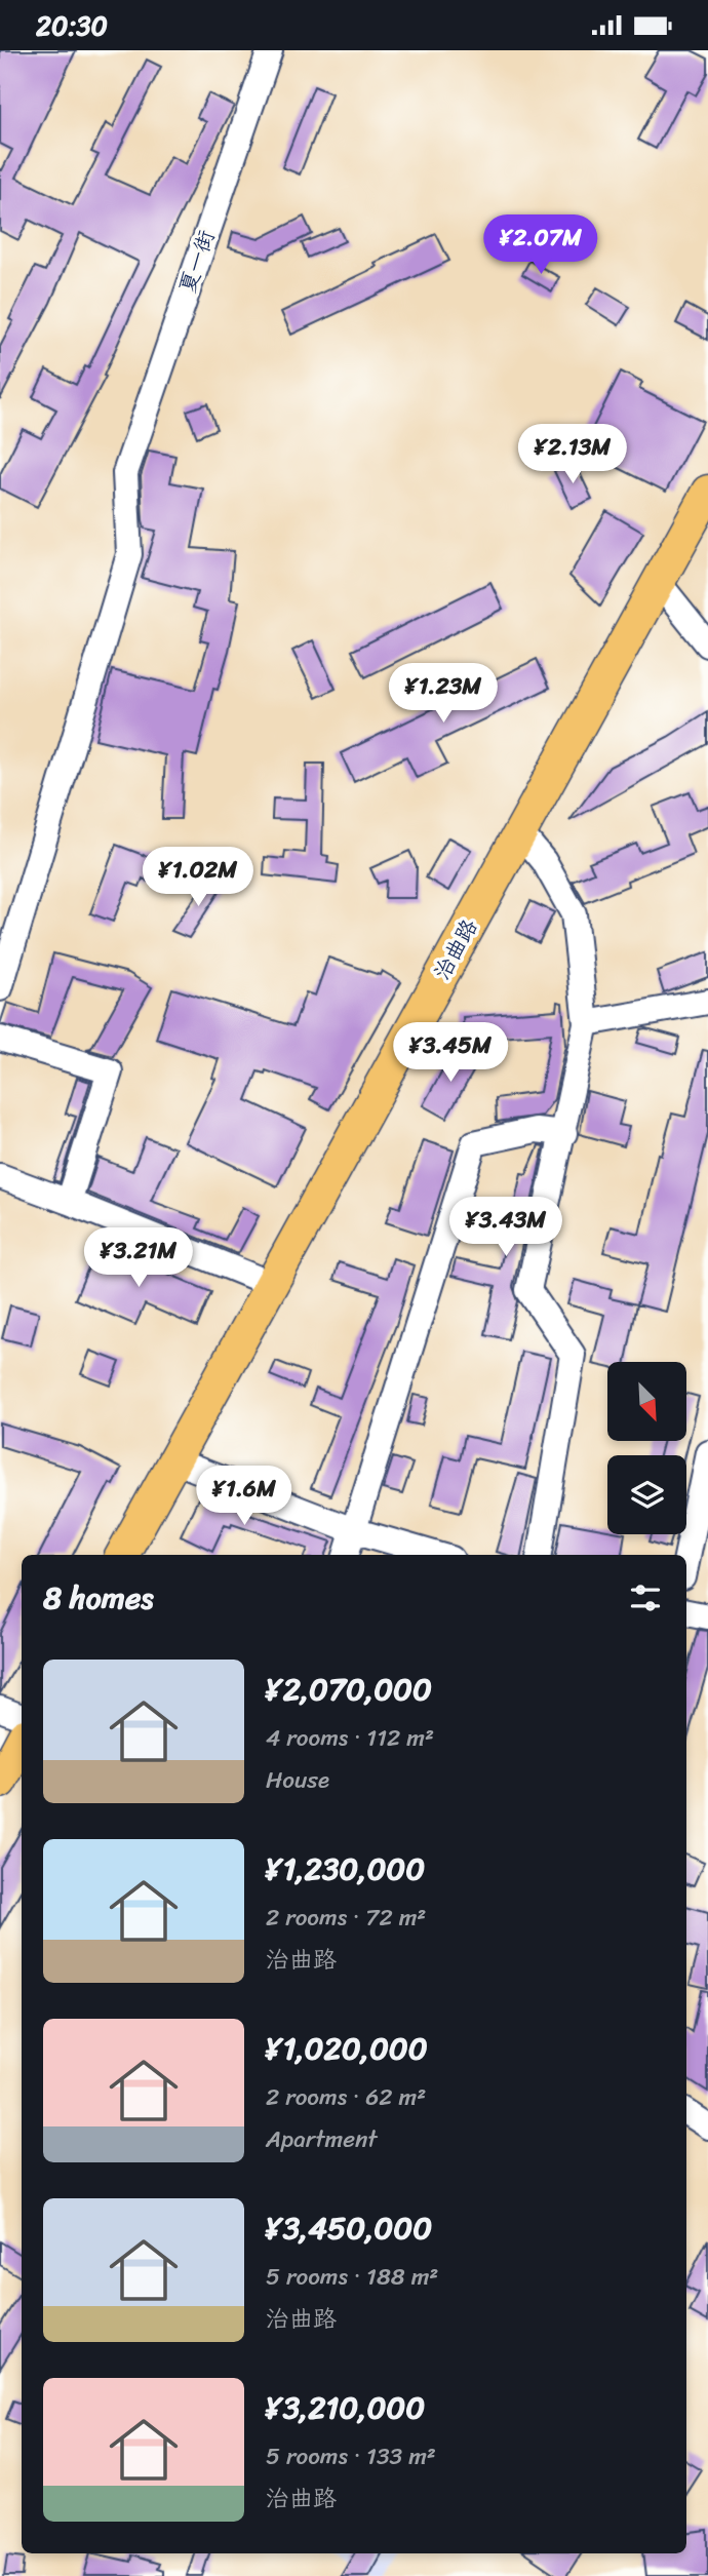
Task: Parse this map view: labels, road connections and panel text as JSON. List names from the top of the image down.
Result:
{
  "streets": {
    "main road": ["治曲路"],
    "street": ["夏一街"]
  },
  "north": "bottom right",
  "page": {
    "status": "20:30",
    "price": [
      "¥2.07M",
      "¥2.13M",
      "¥1.23M",
      "¥1.02M",
      "¥3.45M",
      "¥3.43M",
      "¥3.21M",
      "¥1.6M"
    ],
    "heading": "8 homes",
    "list": [
      {
        "name": "¥2,070,000",
        "note": "4 rooms · 112 m² · House"
      },
      {
        "name": "¥1,230,000",
        "note": "2 rooms · 72 m² · 治曲路"
      },
      {
        "name": "¥1,020,000",
        "note": "2 rooms · 62 m² · Apartment"
      },
      {
        "name": "¥3,450,000",
        "note": "5 rooms · 188 m² · 治曲路"
      },
      {
        "name": "¥3,210,000",
        "note": "5 rooms · 133 m² · 治曲路"
      }
    ]
  }
}
